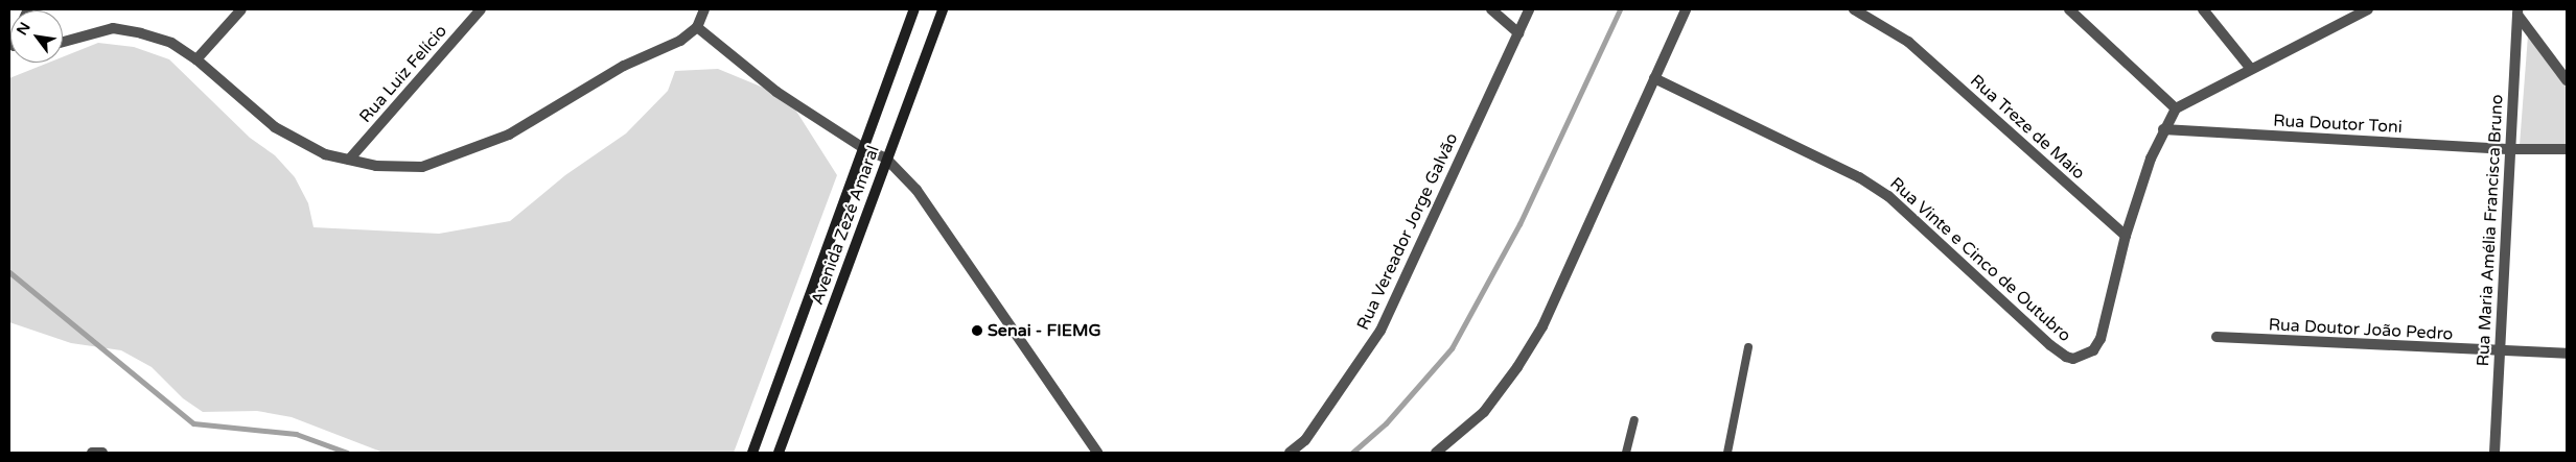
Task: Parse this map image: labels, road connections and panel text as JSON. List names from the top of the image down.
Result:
{
  "streets": {
    "main road": ["Avenida Zezé Amaral"],
    "street": [
      "Rua Luiz Felício",
      "Rua Doutor Toni",
      "Rua Treze de Maio",
      "Rua Maria Amélia Francisca Bruno",
      "Rua Vereador Jorge Galvão",
      "Rua Vinte e Cinco de Outubro",
      "Rua Doutor João Pedro"
    ]
  },
  "crossings": [
    ["Rua Doutor Toni", "Rua Maria Amélia Francisca Bruno"],
    ["Rua Treze de Maio", "Rua Vinte e Cinco de Outubro"],
    ["Rua Maria Amélia Francisca Bruno", "Rua Doutor João Pedro"]
  ],
  "places": ["Senai - FIEMG"],
  "north": "top left"
}
